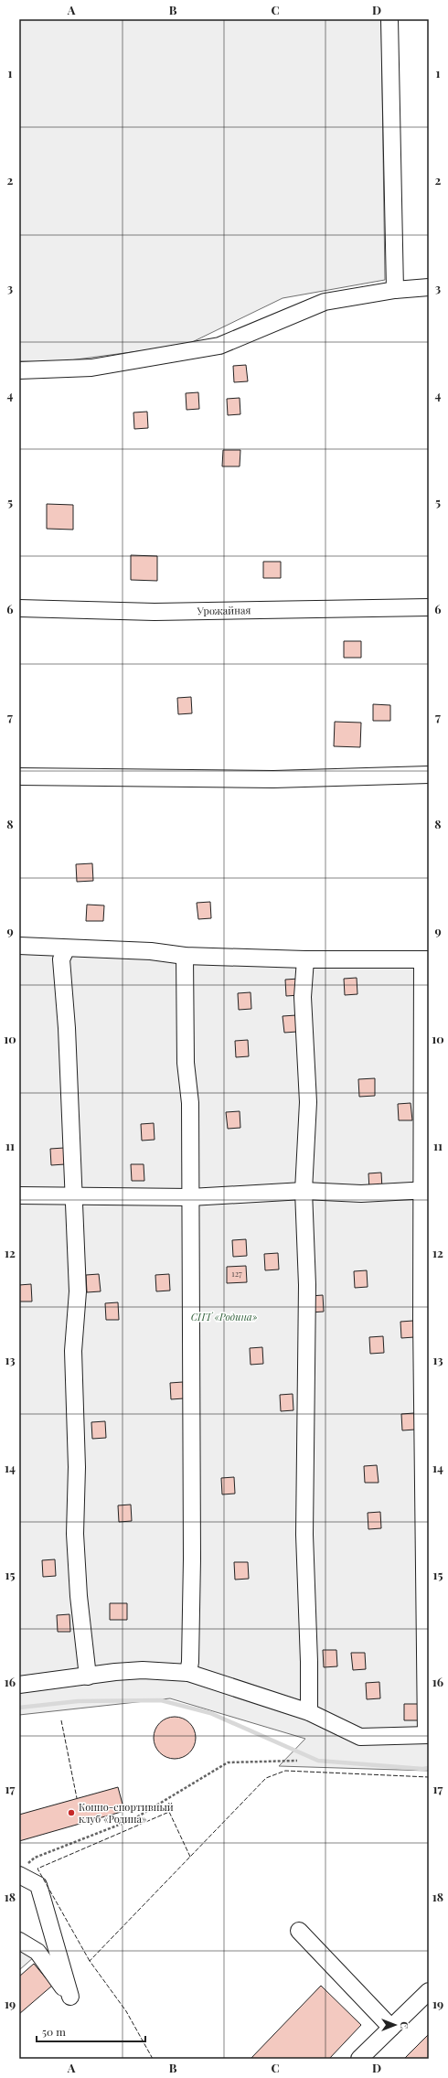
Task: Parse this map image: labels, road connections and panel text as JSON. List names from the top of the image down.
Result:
{
  "streets": {
    "street": ["Урожайная"]
  },
  "parks": ["СНТ «Родина»"],
  "places": ["Конно-спортивный клуб «Родина»"],
  "house_numbers": ["127"],
  "scale_bar": "50 m",
  "north": "right",
  "grid": {
    "columns": [
      "A",
      "B",
      "C",
      "D"
    ],
    "rows": [
      "1",
      "2",
      "3",
      "4",
      "5",
      "6",
      "7",
      "8",
      "9",
      "10",
      "11",
      "12",
      "13",
      "14",
      "15",
      "16",
      "17",
      "18",
      "19"
    ]
  }
}
